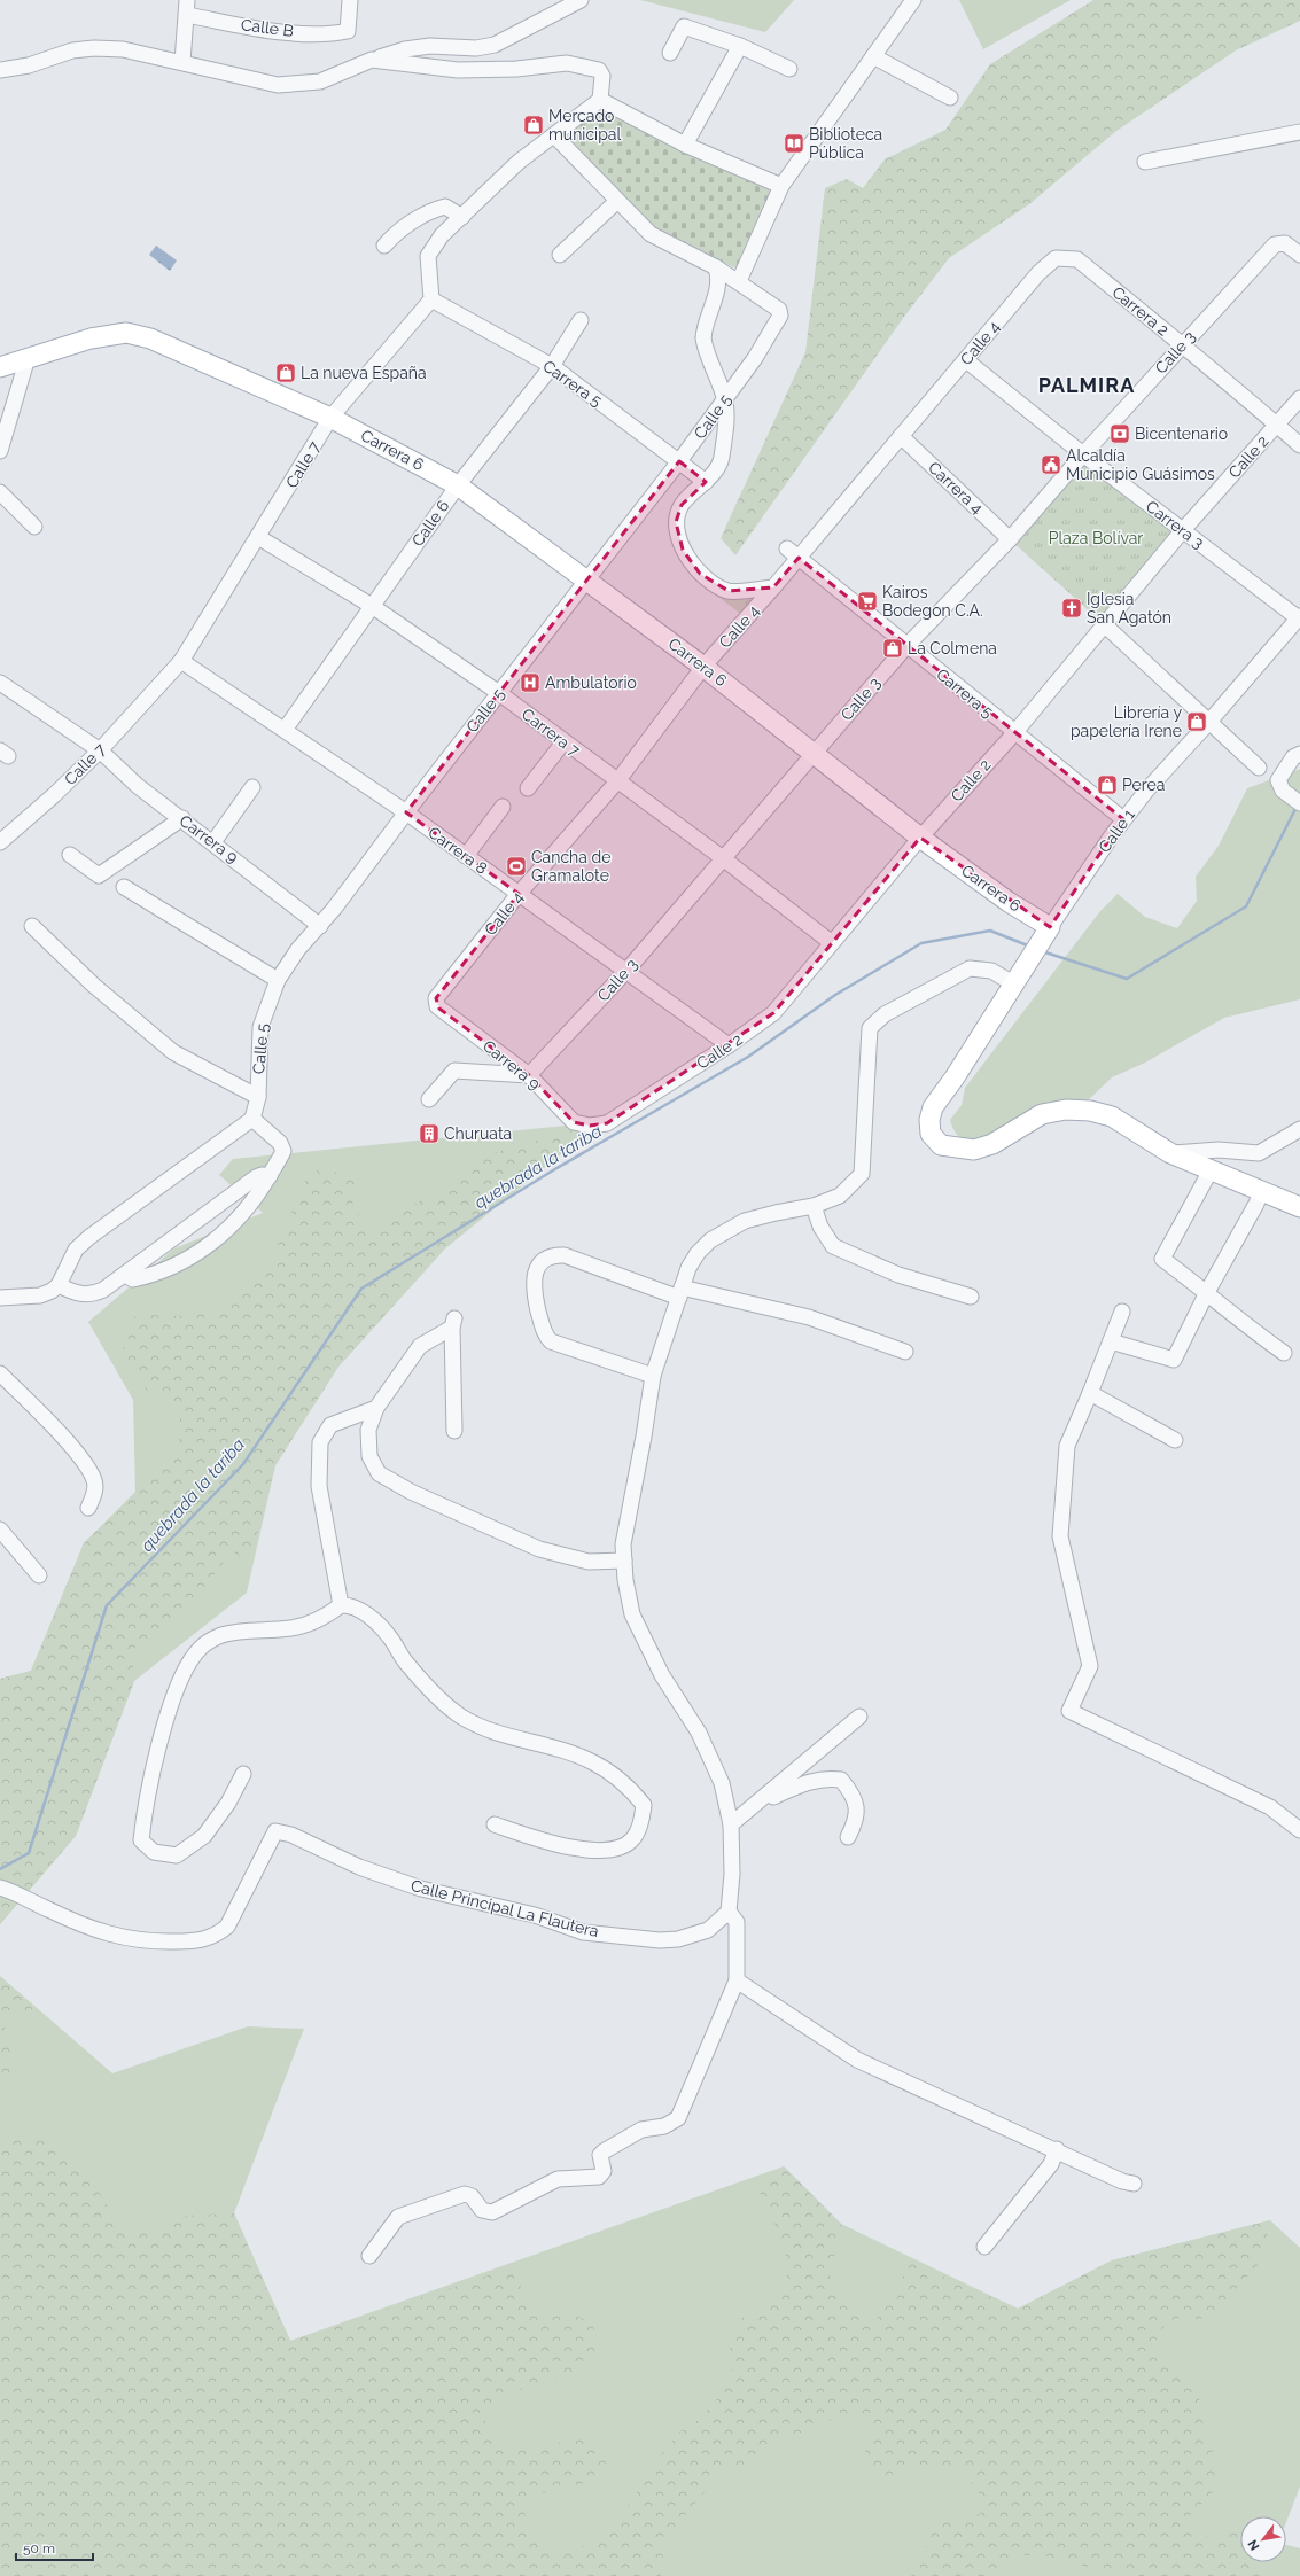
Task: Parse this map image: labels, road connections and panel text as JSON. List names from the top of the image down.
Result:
{
  "streets": {
    "main road": ["Carrera 6"],
    "street": [
      "Calle B",
      "Carrera 2",
      "Calle 4",
      "Calle 3",
      "Carrera 5",
      "Calle 5",
      "Calle 2",
      "Calle 7",
      "Carrera 4",
      "Calle 6",
      "Carrera 3",
      "Carrera 7",
      "Calle 1",
      "Carrera 9",
      "Carrera 8",
      "Calle Principal La Flautera"
    ]
  },
  "crossings": [
    ["Carrera 2", "Calle 4"],
    ["Carrera 2", "Calle 3"],
    ["Carrera 2", "Calle 2"],
    ["Calle 4", "Carrera 5"],
    ["Calle 4", "Carrera 6"],
    ["Calle 4", "Carrera 4"],
    ["Calle 4", "Carrera 3"],
    ["Calle 4", "Carrera 7"],
    ["Calle 4", "Carrera 9"],
    ["Calle 4", "Carrera 8"],
    ["Calle 3", "Carrera 5"],
    ["Calle 3", "Carrera 6"],
    ["Calle 3", "Carrera 4"],
    ["Calle 3", "Carrera 3"],
    ["Calle 3", "Carrera 7"],
    ["Calle 3", "Carrera 9"],
    ["Calle 3", "Carrera 8"],
    ["Carrera 5", "Calle 5"],
    ["Carrera 5", "Calle 2"],
    ["Carrera 5", "Calle 7"],
    ["Carrera 5", "Calle 6"],
    ["Carrera 5", "Calle 1"],
    ["Calle 5", "Carrera 6"],
    ["Calle 5", "Carrera 7"],
    ["Calle 5", "Carrera 9"],
    ["Calle 5", "Carrera 8"],
    ["Carrera 6", "Calle 2"],
    ["Carrera 6", "Calle 7"],
    ["Carrera 6", "Calle 6"],
    ["Carrera 6", "Calle 1"],
    ["Calle 2", "Carrera 3"],
    ["Calle 2", "Carrera 7"],
    ["Calle 2", "Carrera 9"],
    ["Calle 2", "Carrera 8"],
    ["Calle 7", "Carrera 7"],
    ["Calle 7", "Carrera 9"],
    ["Calle 7", "Carrera 8"],
    ["Calle 6", "Carrera 7"],
    ["Calle 6", "Carrera 8"],
    ["Carrera 3", "Calle 1"]
  ],
  "districts": ["PALMIRA"],
  "water": ["quebrada la tariba"],
  "parks": ["Plaza Bolívar"],
  "places": {
    "shop": [
      "Mercado municipal",
      "La nueva España",
      "La Colmena",
      "Librería y papelería Irene",
      "Perea"
    ],
    "library": ["Biblioteca Pública"],
    "bank": ["Bicentenario"],
    "public building": ["Alcaldía Municipio Guásimos"],
    "supermarket": ["Kairos Bodegon C.A."],
    "church": ["Iglesia San Agatón"],
    "hospital": ["Ambulatorio"],
    "sports": ["Cancha de Gramalote"],
    "building": ["Churuata"]
  },
  "scale_bar": "50 m",
  "north": "bottom left"
}
